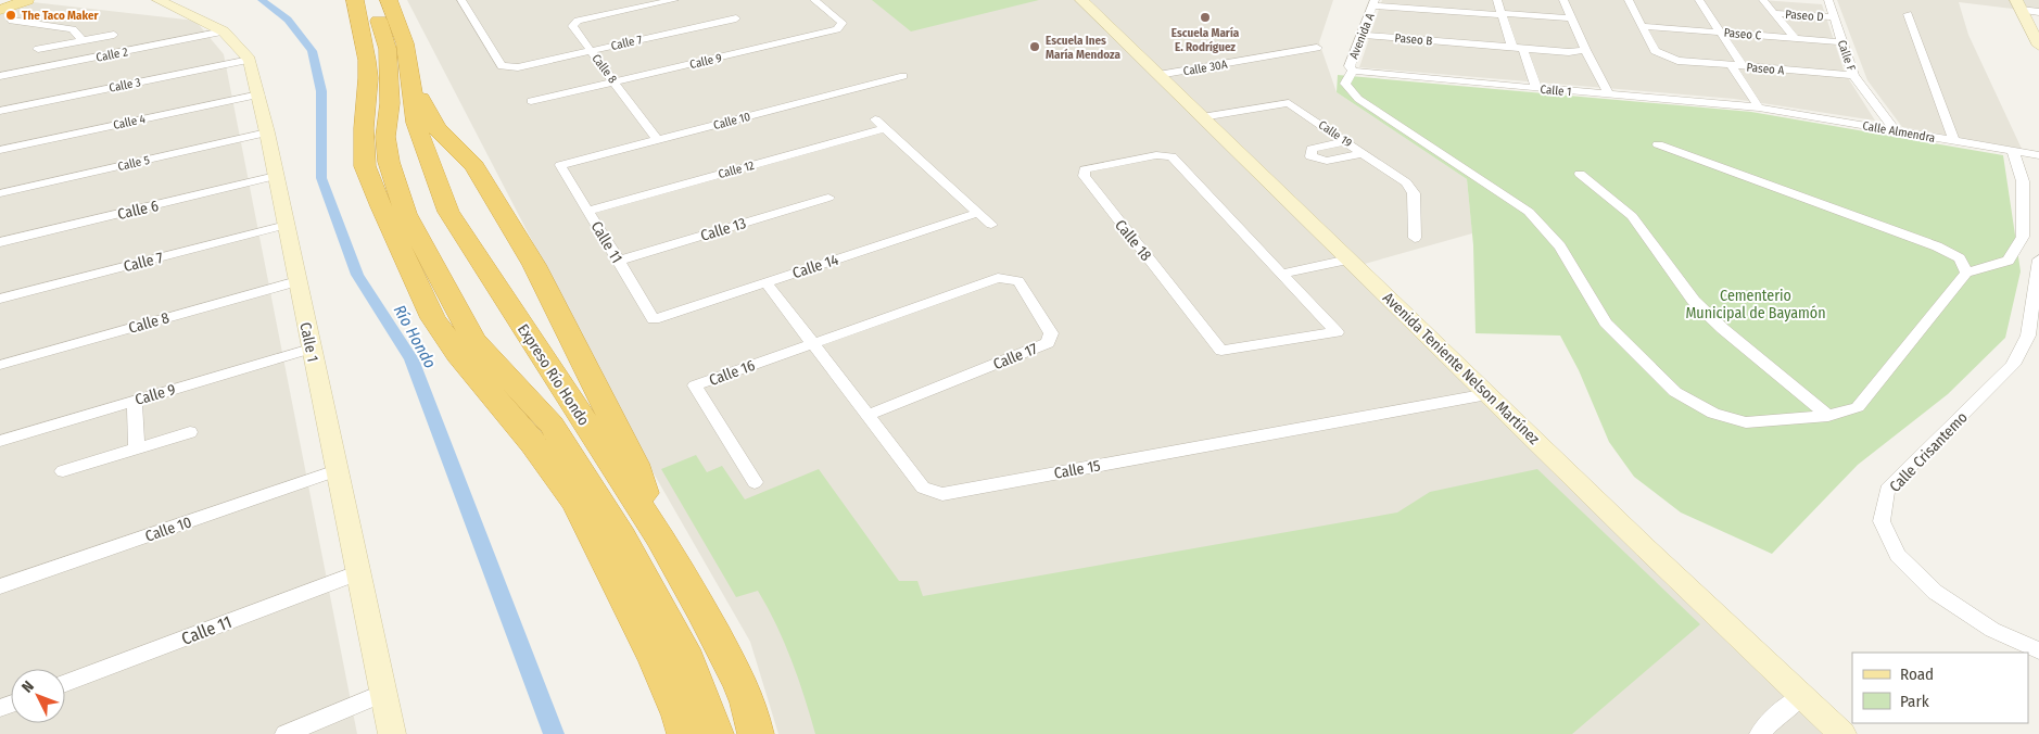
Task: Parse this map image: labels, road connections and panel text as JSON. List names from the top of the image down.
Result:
{
  "streets": {
    "highway": ["Expreso Río Hondo"],
    "street": [
      "Paseo D",
      "Paseo C",
      "Avenida A",
      "Paseo B",
      "Calle 7",
      "Calle 2",
      "Calle F",
      "Calle 9",
      "Calle 30A",
      "Calle 8",
      "Paseo A",
      "Calle 3",
      "Calle 1",
      "Calle 10",
      "Calle 4",
      "Calle Almendra",
      "Calle 19",
      "Calle 5",
      "Calle 12",
      "Calle 6",
      "Calle 13",
      "Calle 18",
      "Calle 11",
      "Calle 14",
      "Calle 17",
      "Avenida Teniente Nelson Martínez",
      "Calle 16",
      "Calle Crisantemo",
      "Calle 15"
    ]
  },
  "crossings": [
    ["Paseo D", "Calle F"],
    ["Paseo C", "Calle F"],
    ["Paseo C", "Paseo A"],
    ["Avenida A", "Paseo B"],
    ["Avenida A", "Calle 1"],
    ["Calle 7", "Calle 8"],
    ["Calle 7", "Calle 1"],
    ["Calle 2", "Calle 1"],
    ["Calle F", "Paseo A"],
    ["Calle F", "Calle Almendra"],
    ["Calle 9", "Calle 8"],
    ["Calle 9", "Calle 1"],
    ["Calle 30A", "Avenida Teniente Nelson Martínez"],
    ["Calle 8", "Calle 1"],
    ["Calle 8", "Calle 10"],
    ["Calle 3", "Calle 1"],
    ["Calle 1", "Calle 10"],
    ["Calle 1", "Calle 4"],
    ["Calle 1", "Calle Almendra"],
    ["Calle 1", "Calle 5"],
    ["Calle 1", "Calle 6"],
    ["Calle 1", "Calle 11"],
    ["Calle 10", "Calle 11"],
    ["Calle 19", "Avenida Teniente Nelson Martínez"],
    ["Calle 12", "Calle 11"],
    ["Calle 13", "Calle 11"],
    ["Calle 11", "Calle 14"],
    ["Calle 14", "Calle 15"],
    ["Calle 17", "Calle 16"],
    ["Calle 17", "Calle 15"],
    ["Avenida Teniente Nelson Martínez", "Calle 15"],
    ["Calle 16", "Calle 15"]
  ],
  "water": ["Río Hondo"],
  "parks": ["Cementerio Municipal de Bayamón"],
  "places": ["The Taco Maker", "Escuela María E. Rodríguez", "Escuela Ines María Mendoza"],
  "legend": ["Road", "Park"],
  "north": "top left"
}
